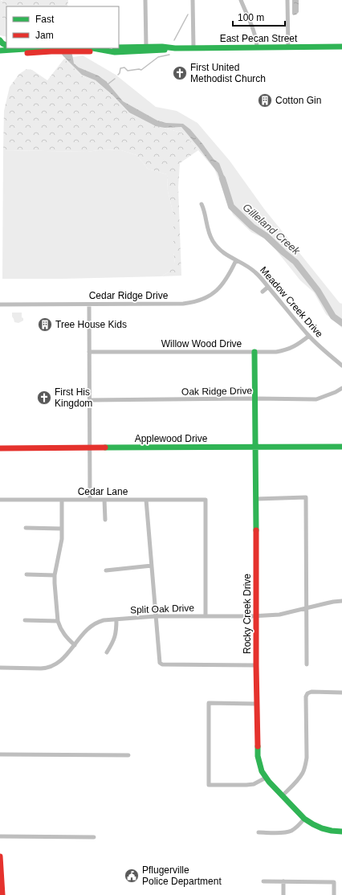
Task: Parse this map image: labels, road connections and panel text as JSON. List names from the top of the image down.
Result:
{
  "streets": {
    "street": [
      "East Pecan Street",
      "Cedar Ridge Drive",
      "Meadow Creek Drive",
      "Willow Wood Drive",
      "Oak Ridge Drive",
      "Applewood Drive",
      "Cedar Lane",
      "Split Oak Drive",
      "Rocky Creek Drive"
    ]
  },
  "crossings": [
    ["Cedar Ridge Drive", "Meadow Creek Drive"],
    ["Meadow Creek Drive", "Willow Wood Drive"],
    ["Willow Wood Drive", "Rocky Creek Drive"],
    ["Oak Ridge Drive", "Rocky Creek Drive"],
    ["Applewood Drive", "Rocky Creek Drive"],
    ["Cedar Lane", "Split Oak Drive"],
    ["Split Oak Drive", "Rocky Creek Drive"]
  ],
  "water": ["Gilleland Creek"],
  "places": {
    "church": ["First United Methodist Church", "First His Kingdom"],
    "building": ["Cotton Gin", "Tree House Kids"],
    "public building": ["Pflugerville Police Department"]
  },
  "legend": ["Fast", "Jam"],
  "scale_bar": "100 m"
}
